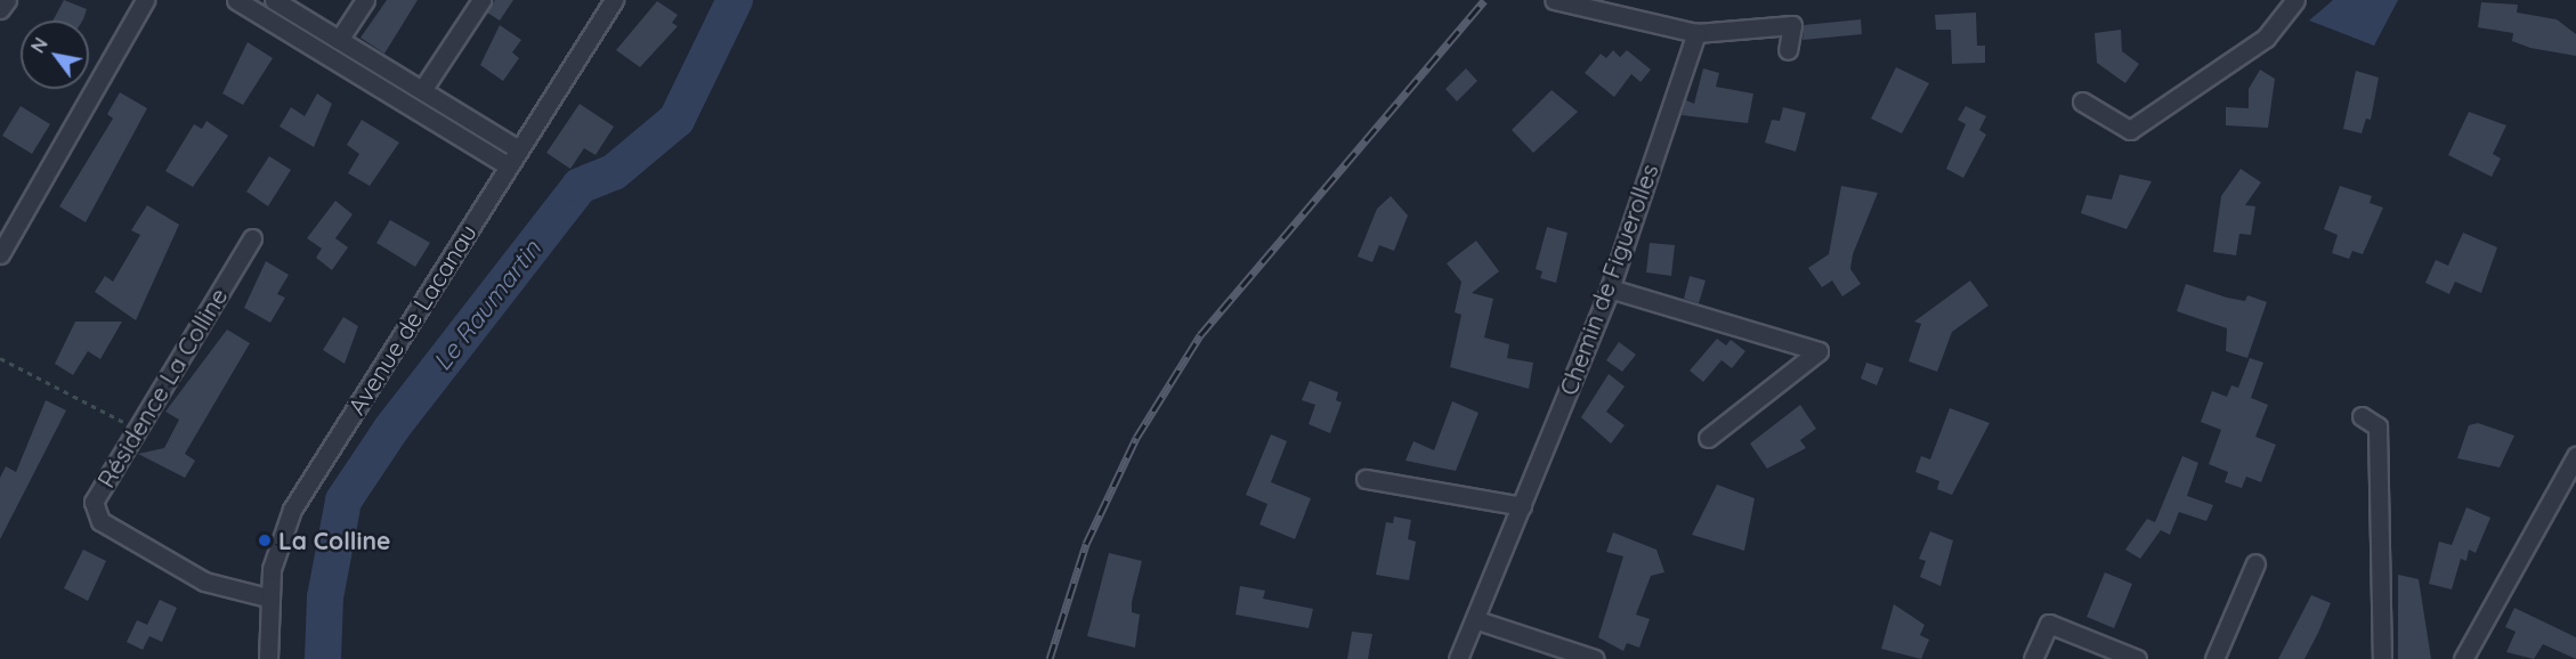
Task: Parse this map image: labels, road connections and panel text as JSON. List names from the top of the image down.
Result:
{
  "streets": {
    "street": ["Chemin de Figuerolles", "Avenue de Lacanau", "Résidence La Colline"]
  },
  "crossings": [
    ["Avenue de Lacanau", "Résidence La Colline"]
  ],
  "water": ["Le Raumartin"],
  "places": ["La Colline"],
  "north": "top left"
}
